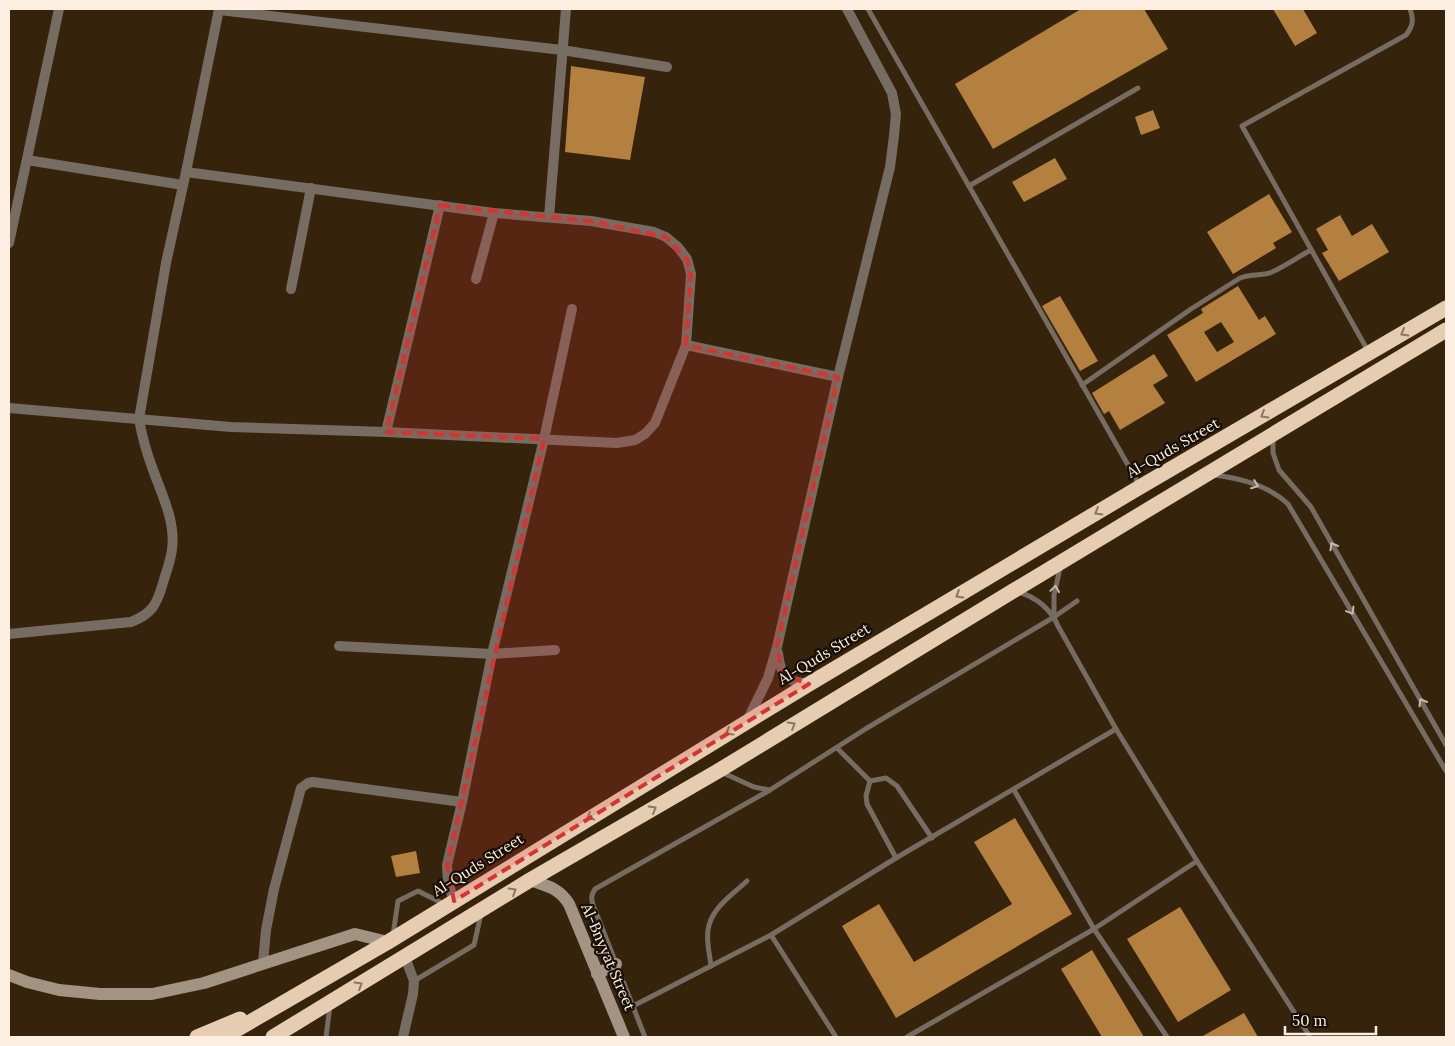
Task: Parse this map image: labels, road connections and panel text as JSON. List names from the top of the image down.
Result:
{
  "streets": {
    "highway": ["Al-Quds Street"],
    "main road": ["Al-Bnyyat Street"]
  },
  "scale_bar": "50 m"
}
